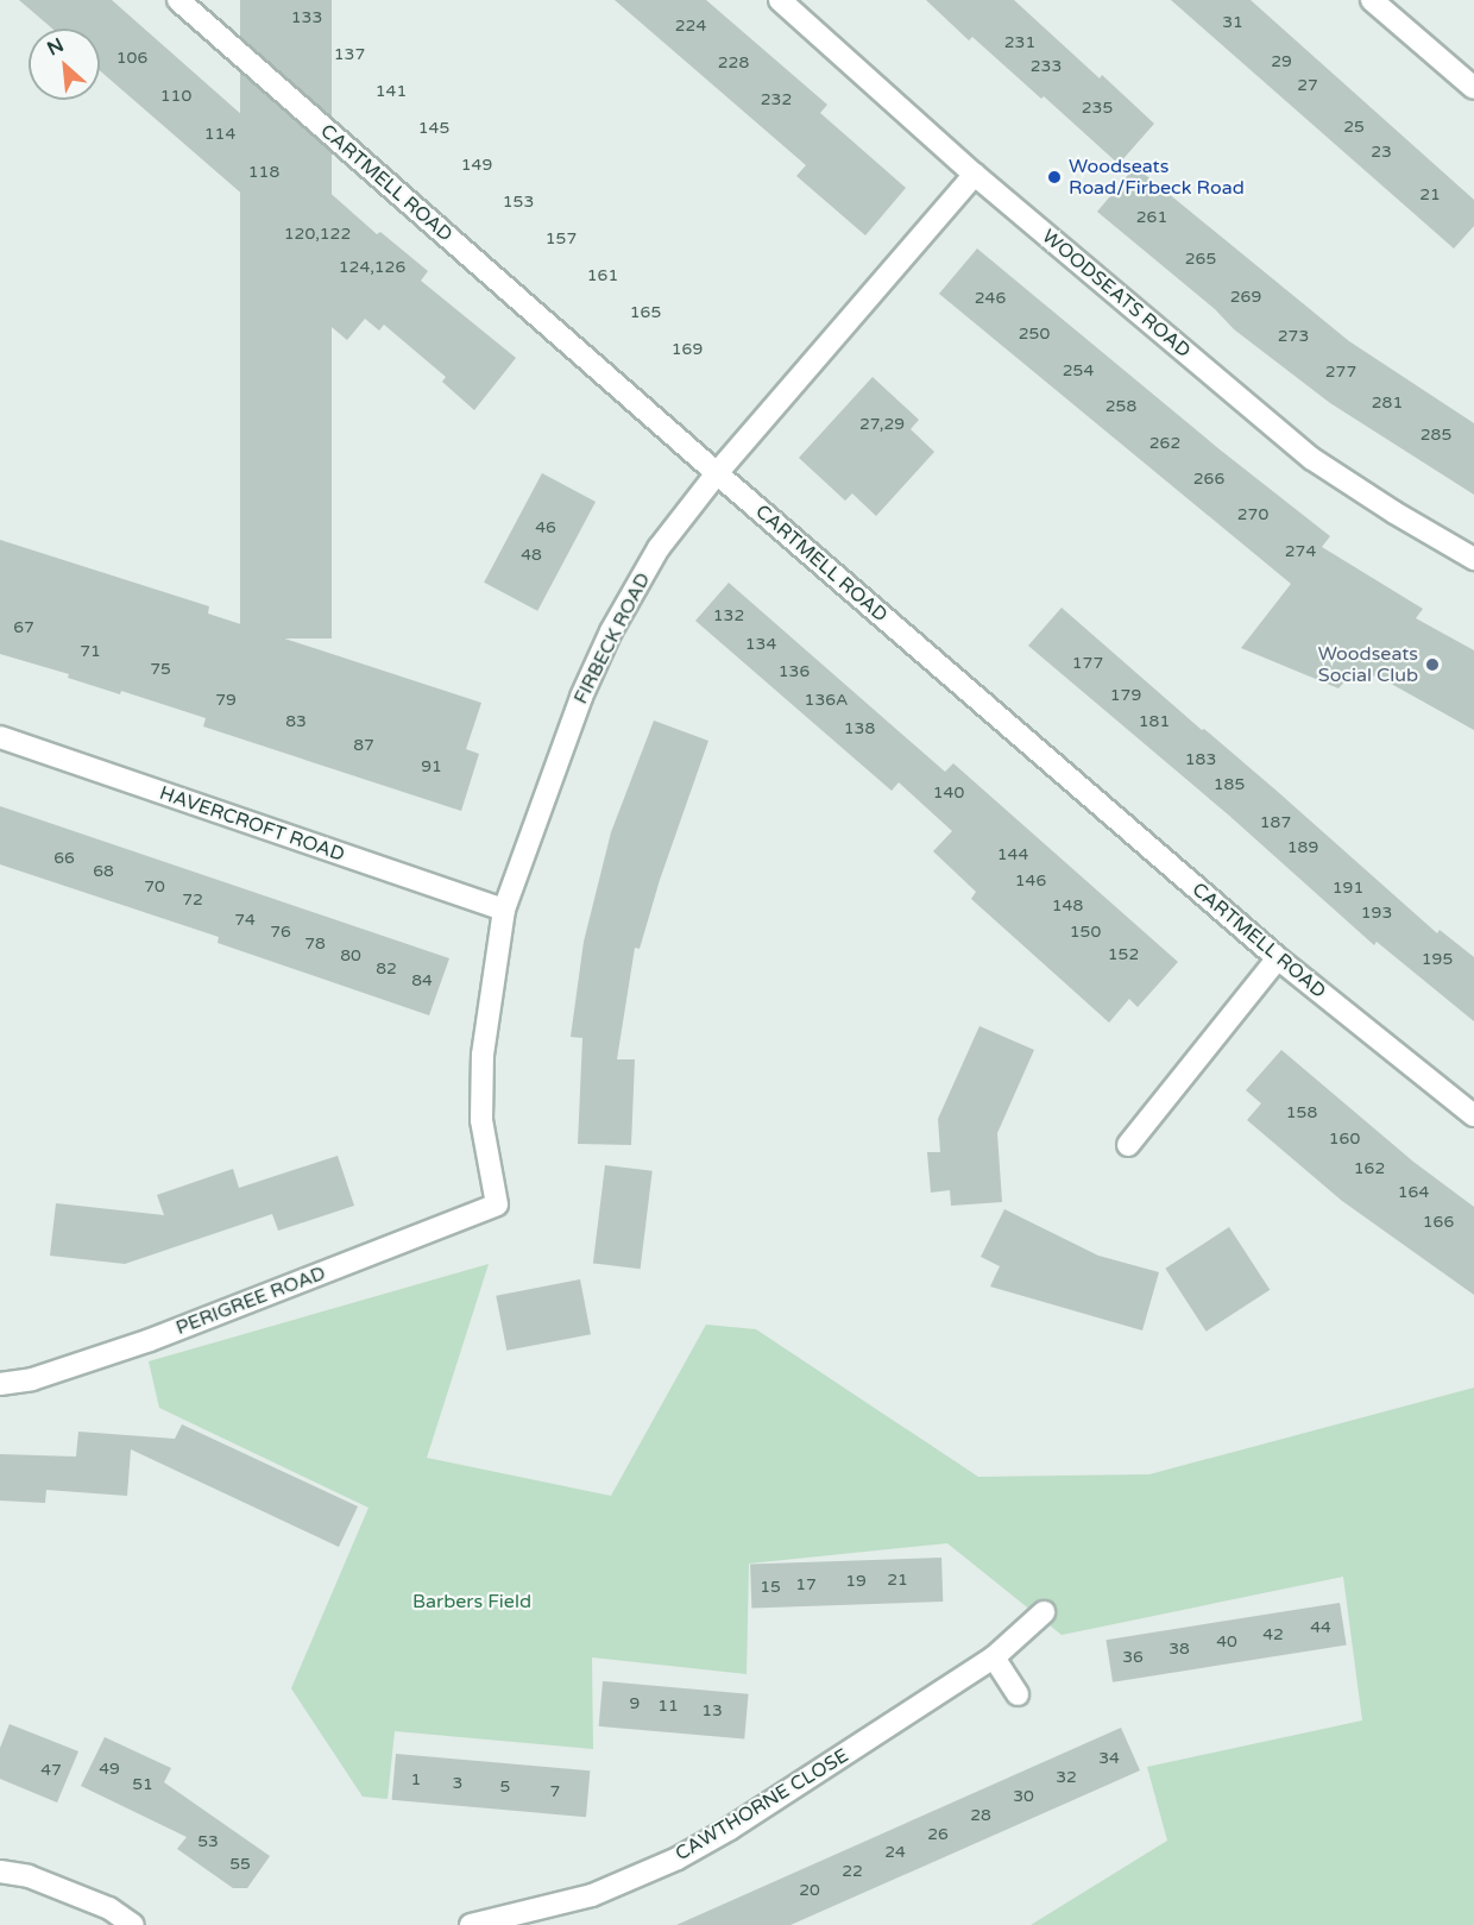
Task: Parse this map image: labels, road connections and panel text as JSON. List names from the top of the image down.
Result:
{
  "streets": {
    "street": [
      "CARTMELL ROAD",
      "WOODSEATS ROAD",
      "FIRBECK ROAD",
      "HAVERCROFT ROAD",
      "PERIGREE ROAD",
      "CAWTHORNE CLOSE"
    ]
  },
  "crossings": [
    ["CARTMELL ROAD", "FIRBECK ROAD"],
    ["WOODSEATS ROAD", "FIRBECK ROAD"],
    ["FIRBECK ROAD", "HAVERCROFT ROAD"],
    ["FIRBECK ROAD", "PERIGREE ROAD"]
  ],
  "parks": ["Barbers Field"],
  "places": ["Woodseats Road/Firbeck Road", "Woodseats Social Club"],
  "house_numbers": [
    "133",
    "31",
    "224",
    "231",
    "137",
    "106",
    "29",
    "228",
    "233",
    "27",
    "141",
    "110",
    "232",
    "235",
    "25",
    "145",
    "114",
    "23",
    "149",
    "118",
    "21",
    "153",
    "261",
    "120,122",
    "157",
    "265",
    "124,126",
    "161",
    "269",
    "246",
    "165",
    "250",
    "273",
    "169",
    "254",
    "277",
    "281",
    "258",
    "27,29",
    "285",
    "262",
    "266",
    "270",
    "46",
    "274",
    "48",
    "132",
    "67",
    "134",
    "71",
    "177",
    "75",
    "136",
    "179",
    "79",
    "136A",
    "83",
    "181",
    "138",
    "87",
    "183",
    "91",
    "185",
    "140",
    "187",
    "189",
    "144",
    "66",
    "68",
    "146",
    "70",
    "191",
    "72",
    "148",
    "193",
    "74",
    "76",
    "150",
    "78",
    "152",
    "80",
    "195",
    "82",
    "84",
    "158",
    "160",
    "162",
    "164",
    "166",
    "21",
    "19",
    "17",
    "15",
    "44",
    "42",
    "40",
    "38",
    "36",
    "9",
    "11",
    "13",
    "34",
    "49",
    "47",
    "32",
    "1",
    "3",
    "51",
    "5",
    "7",
    "30",
    "28",
    "26",
    "53",
    "24",
    "55",
    "22",
    "20"
  ],
  "north": "top left"
}
